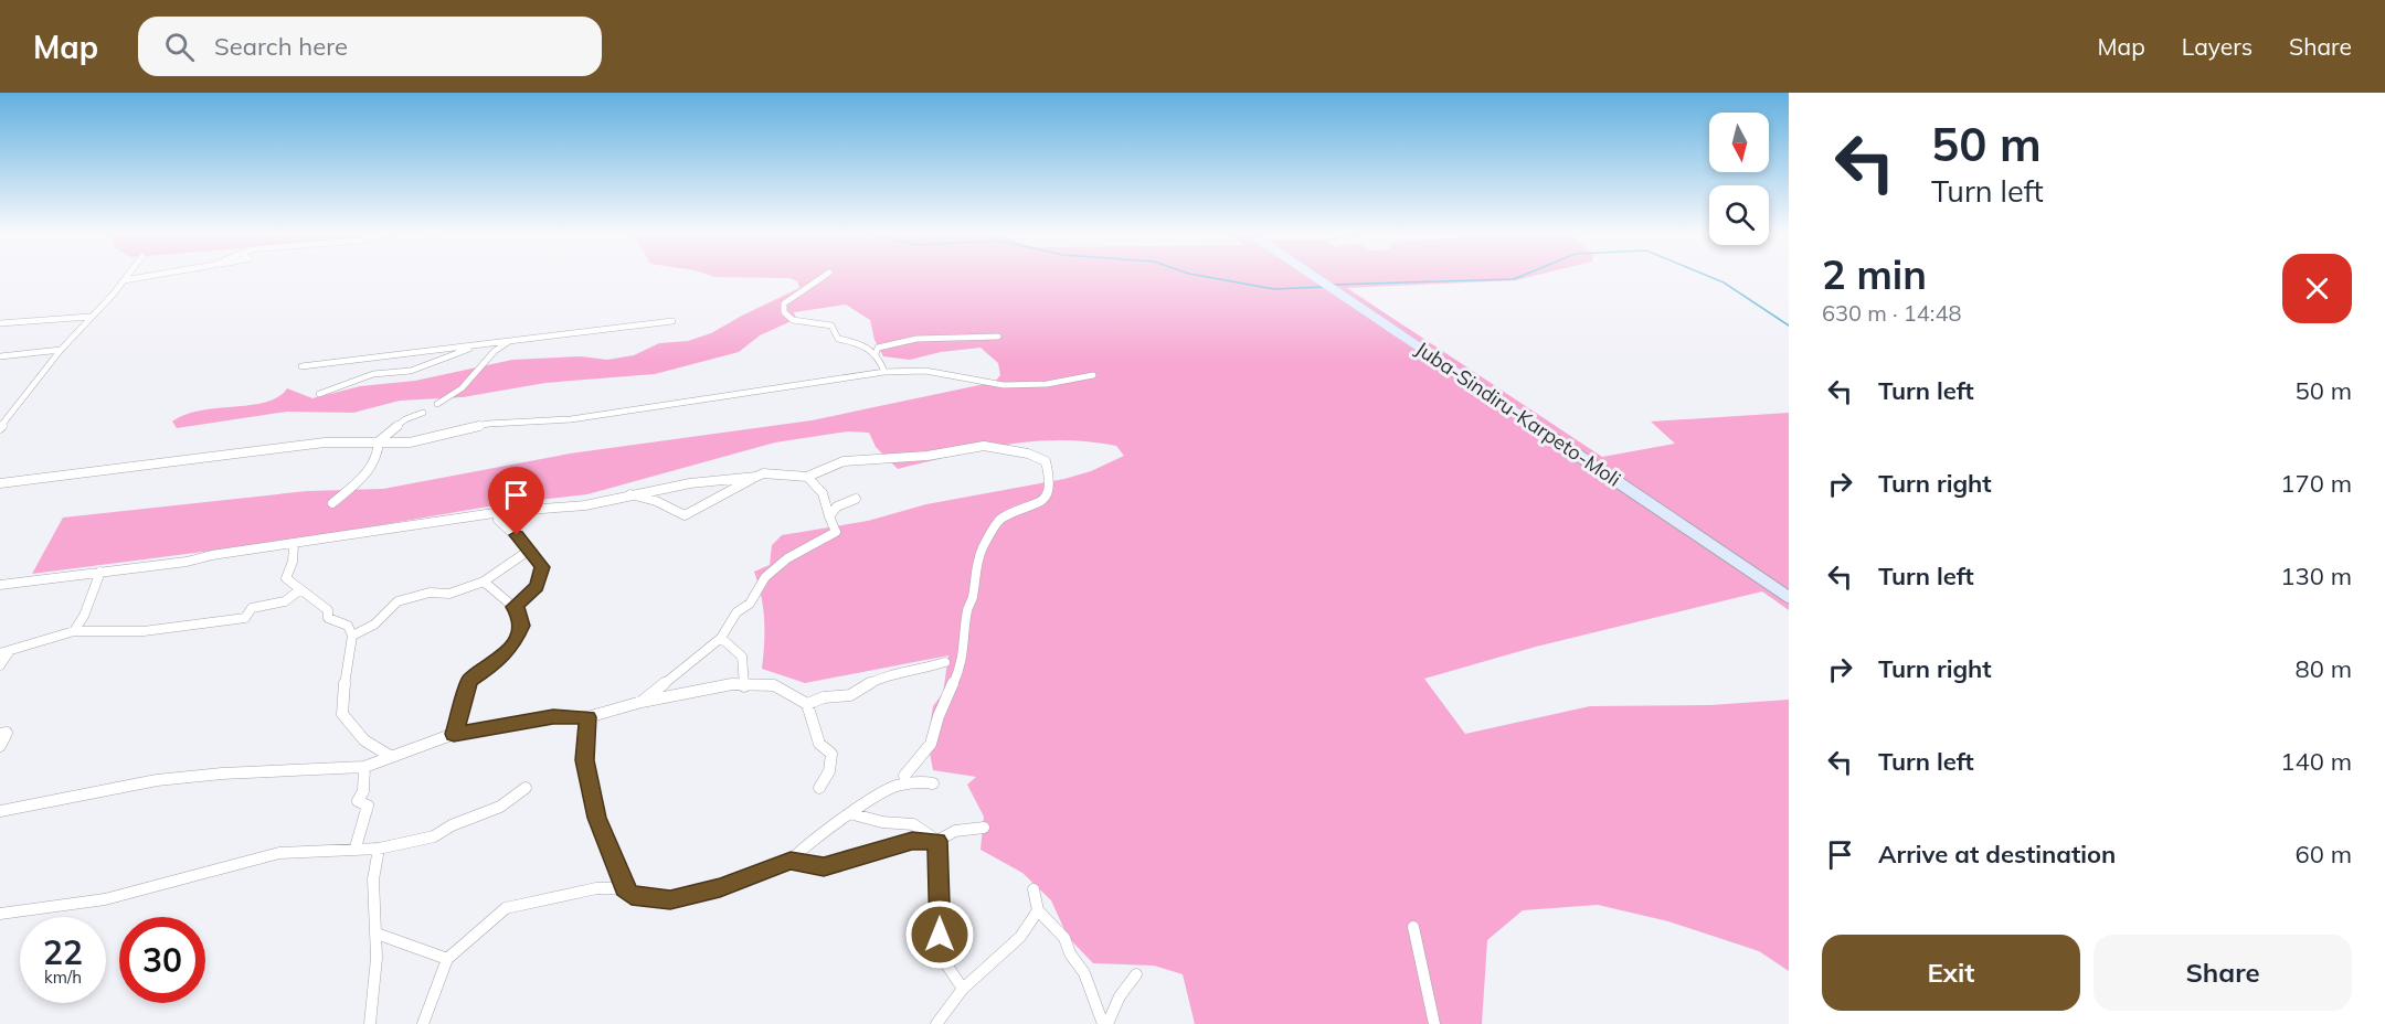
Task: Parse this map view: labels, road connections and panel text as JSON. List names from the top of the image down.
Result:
{
  "streets": {
    "main road": ["Juba-Sindiru-Karpeto-Moli"]
  },
  "north": "bottom",
  "page": {
    "header": "Map",
    "search": "Search here",
    "nav": ["Map", "Layers", "Share"],
    "turn": ["50 m", "Turn left"],
    "heading": ["2 min", "630 m · 14:48"],
    "list": [
      {
        "name": "Turn left",
        "value": "50 m"
      },
      {
        "name": "Turn right",
        "value": "170 m"
      },
      {
        "name": "Turn left",
        "value": "130 m"
      },
      {
        "name": "Turn right",
        "value": "80 m"
      },
      {
        "name": "Turn left",
        "value": "140 m"
      },
      {
        "name": "Arrive at destination",
        "value": "60 m"
      }
    ],
    "speed": "22 km/h",
    "limit": "30",
    "buttons": ["Exit", "Share"]
  }
}
